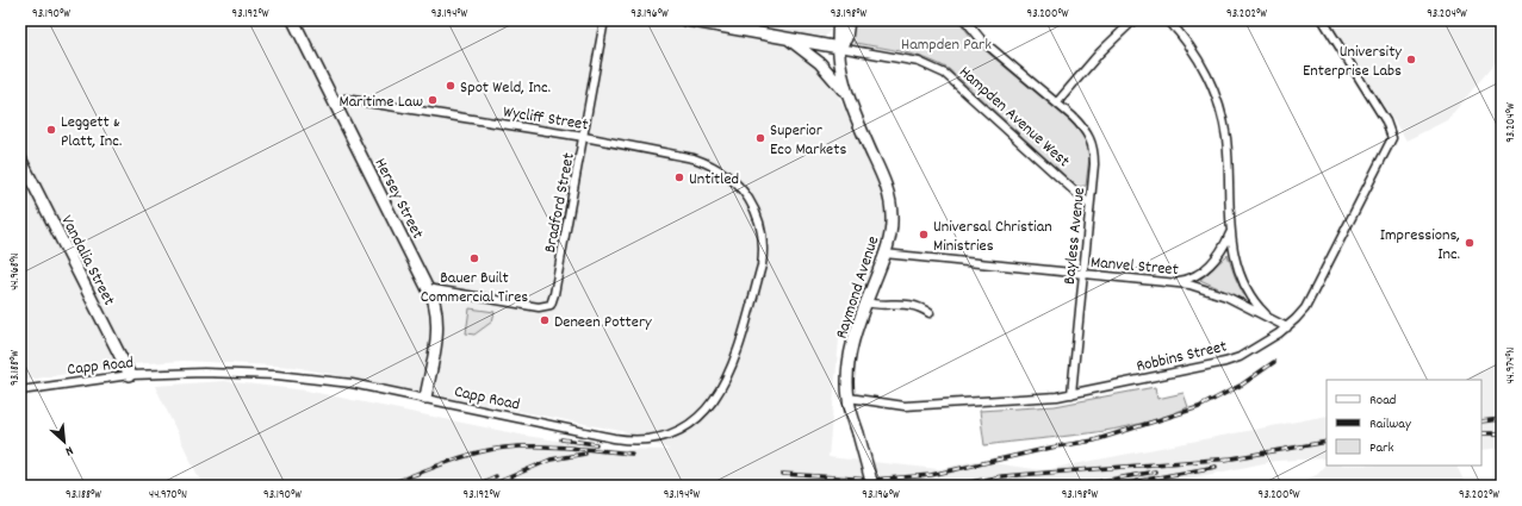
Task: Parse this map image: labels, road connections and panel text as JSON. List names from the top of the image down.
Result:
{
  "streets": {
    "street": [
      "Hampden Avenue West",
      "Wycliff Street",
      "Hersey Street",
      "Bradford Street",
      "Bayless Avenue",
      "Vandalia Street",
      "Manvel Street",
      "Raymond Avenue",
      "Robbins Street",
      "Capp Road"
    ]
  },
  "crossings": [
    ["Hampden Avenue West", "Bayless Avenue"],
    ["Hampden Avenue West", "Raymond Avenue"],
    ["Wycliff Street", "Hersey Street"],
    ["Wycliff Street", "Bradford Street"],
    ["Wycliff Street", "Capp Road"],
    ["Hersey Street", "Bradford Street"],
    ["Hersey Street", "Capp Road"],
    ["Bayless Avenue", "Manvel Street"],
    ["Bayless Avenue", "Robbins Street"],
    ["Vandalia Street", "Capp Road"],
    ["Manvel Street", "Raymond Avenue"],
    ["Manvel Street", "Robbins Street"],
    ["Raymond Avenue", "Robbins Street"]
  ],
  "parks": ["Hampden Park"],
  "places": [
    "University Enterprise Labs",
    "Spot Weld, Inc.",
    "Maritime Law",
    "Leggett & Platt, Inc.",
    "Superior Eco Markets",
    "Untitled",
    "Universal Christian Ministries",
    "Impressions, Inc.",
    "Bauer Built Commercial Tires",
    "Deneen Pottery"
  ],
  "legend": ["Road", "Railway", "Park"],
  "north": "bottom right",
  "coordinates": [
    "93.190°W",
    "93.192°W",
    "93.194°W",
    "93.196°W",
    "93.198°W",
    "93.200°W",
    "93.202°W",
    "93.204°W",
    "44.968°N",
    "44.974°N",
    "93.188°W",
    "44.970°N"
  ]
}
